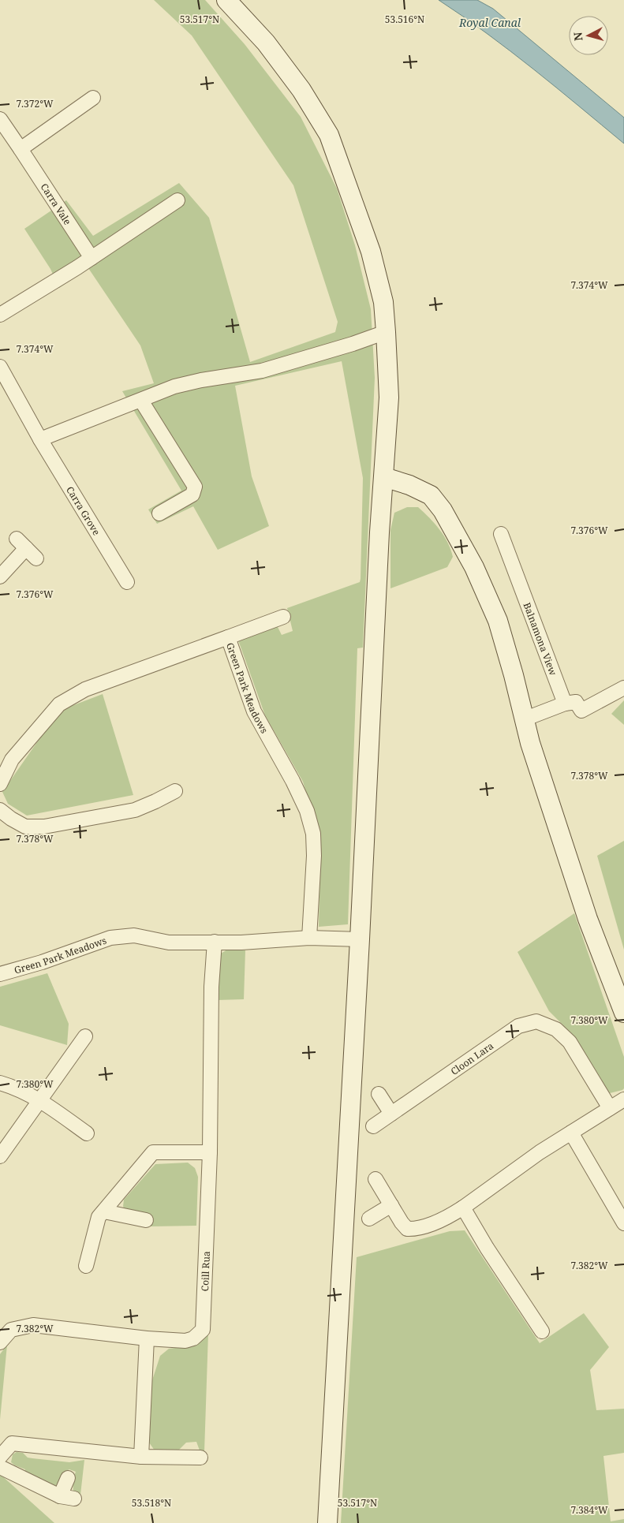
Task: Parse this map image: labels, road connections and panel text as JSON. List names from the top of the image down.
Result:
{
  "streets": {
    "street": [
      "Carra Vale",
      "Carra Grove",
      "Balnamona View",
      "Green Park Meadows",
      "Cloon Lara",
      "Coill Rua"
    ]
  },
  "crossings": [
    ["Green Park Meadows", "Coill Rua"]
  ],
  "water": ["Royal Canal"],
  "north": "left",
  "coordinates": [
    "53.517°N",
    "53.516°N",
    "7.372°W",
    "7.374°W",
    "7.376°W",
    "7.378°W",
    "7.380°W",
    "7.382°W",
    "53.518°N",
    "7.384°W"
  ]
}
